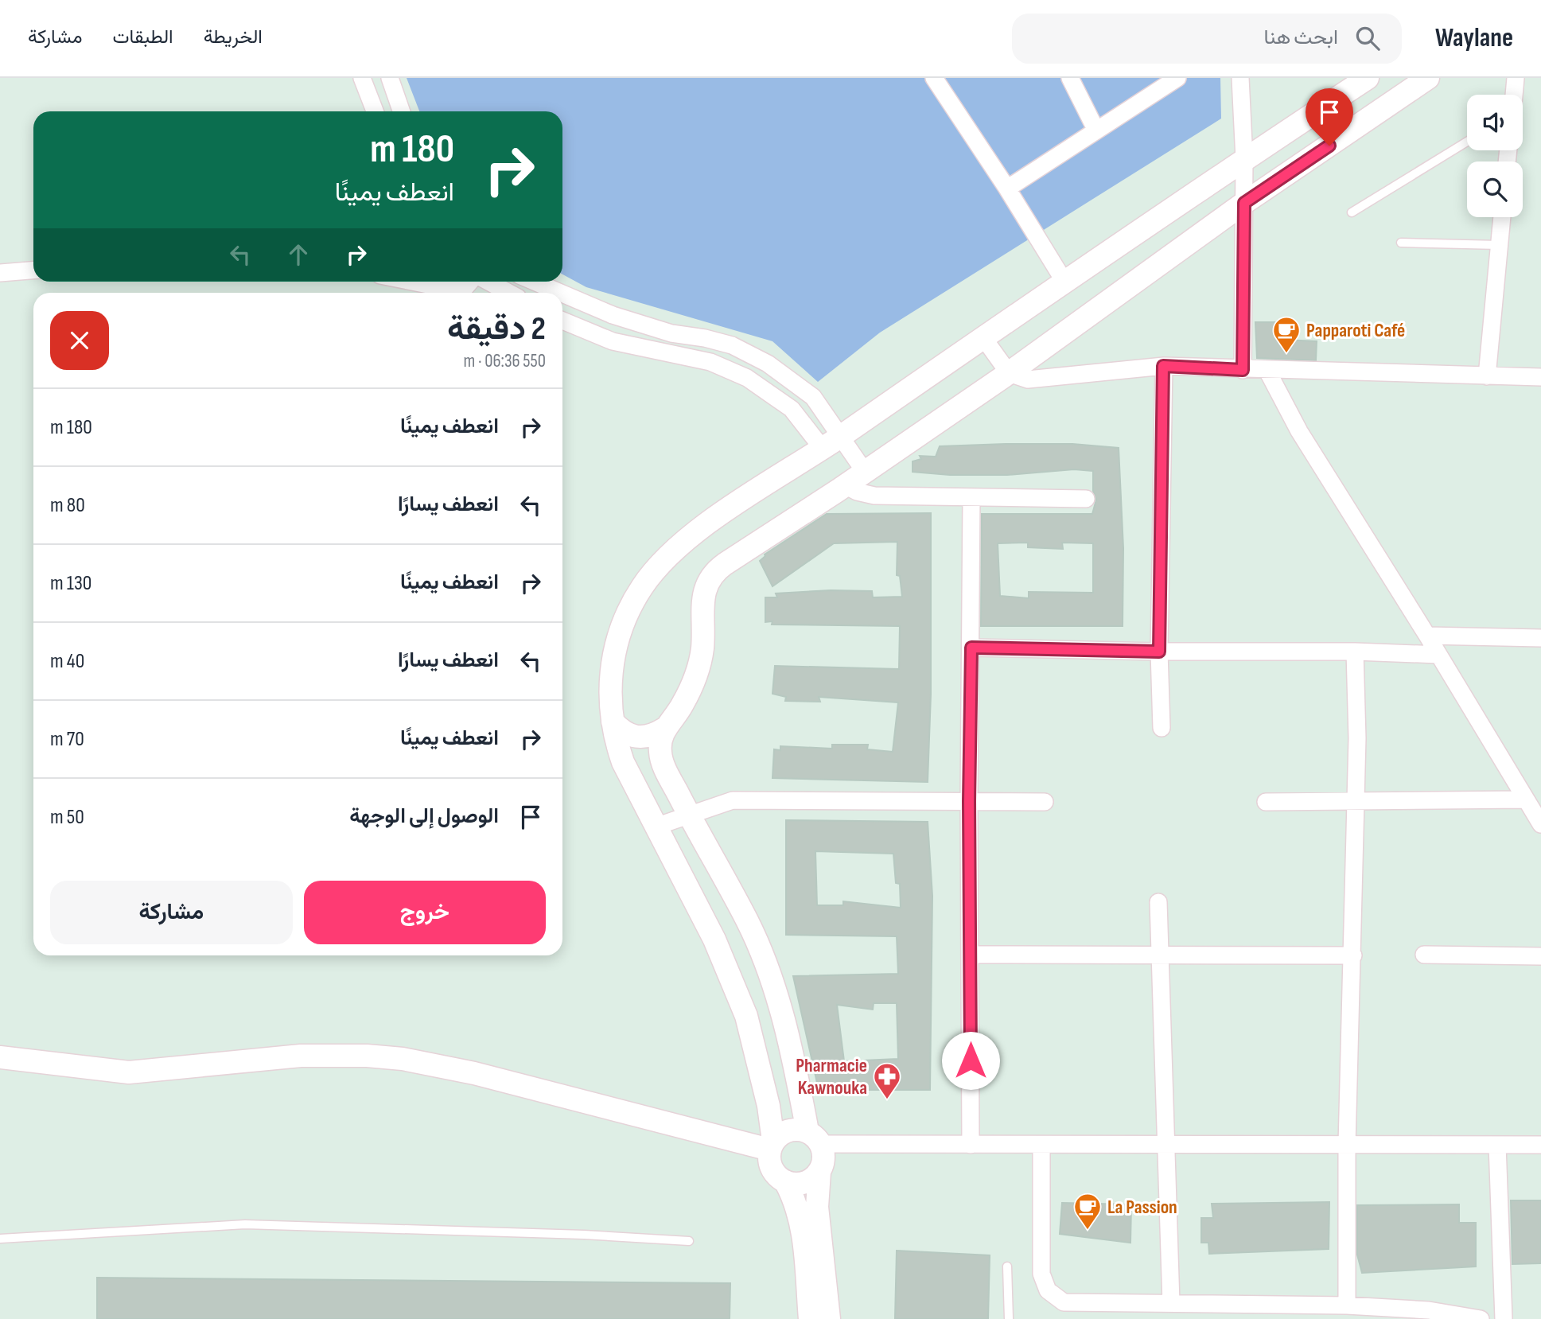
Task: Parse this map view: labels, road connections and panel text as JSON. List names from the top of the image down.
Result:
{
  "places": {
    "cafe": ["Papparoti Café", "La Passion"],
    "pharmacy": ["Pharmacie Kawnouka"]
  },
  "page": {
    "header": "Waylane",
    "search": "ابحث هنا",
    "nav": ["الخريطة", "الطبقات", "مشاركة"],
    "turn": ["180 m", "انعطف يمينًا"],
    "heading": ["2 دقيقة", "550 m · 06:36"],
    "list": [
      {
        "name": "انعطف يمينًا",
        "value": "180 m"
      },
      {
        "name": "انعطف يسارًا",
        "value": "80 m"
      },
      {
        "name": "انعطف يمينًا",
        "value": "130 m"
      },
      {
        "name": "انعطف يسارًا",
        "value": "40 m"
      },
      {
        "name": "انعطف يمينًا",
        "value": "70 m"
      },
      {
        "name": "الوصول إلى الوجهة",
        "value": "50 m"
      }
    ],
    "buttons": ["خروج", "مشاركة"]
  }
}
